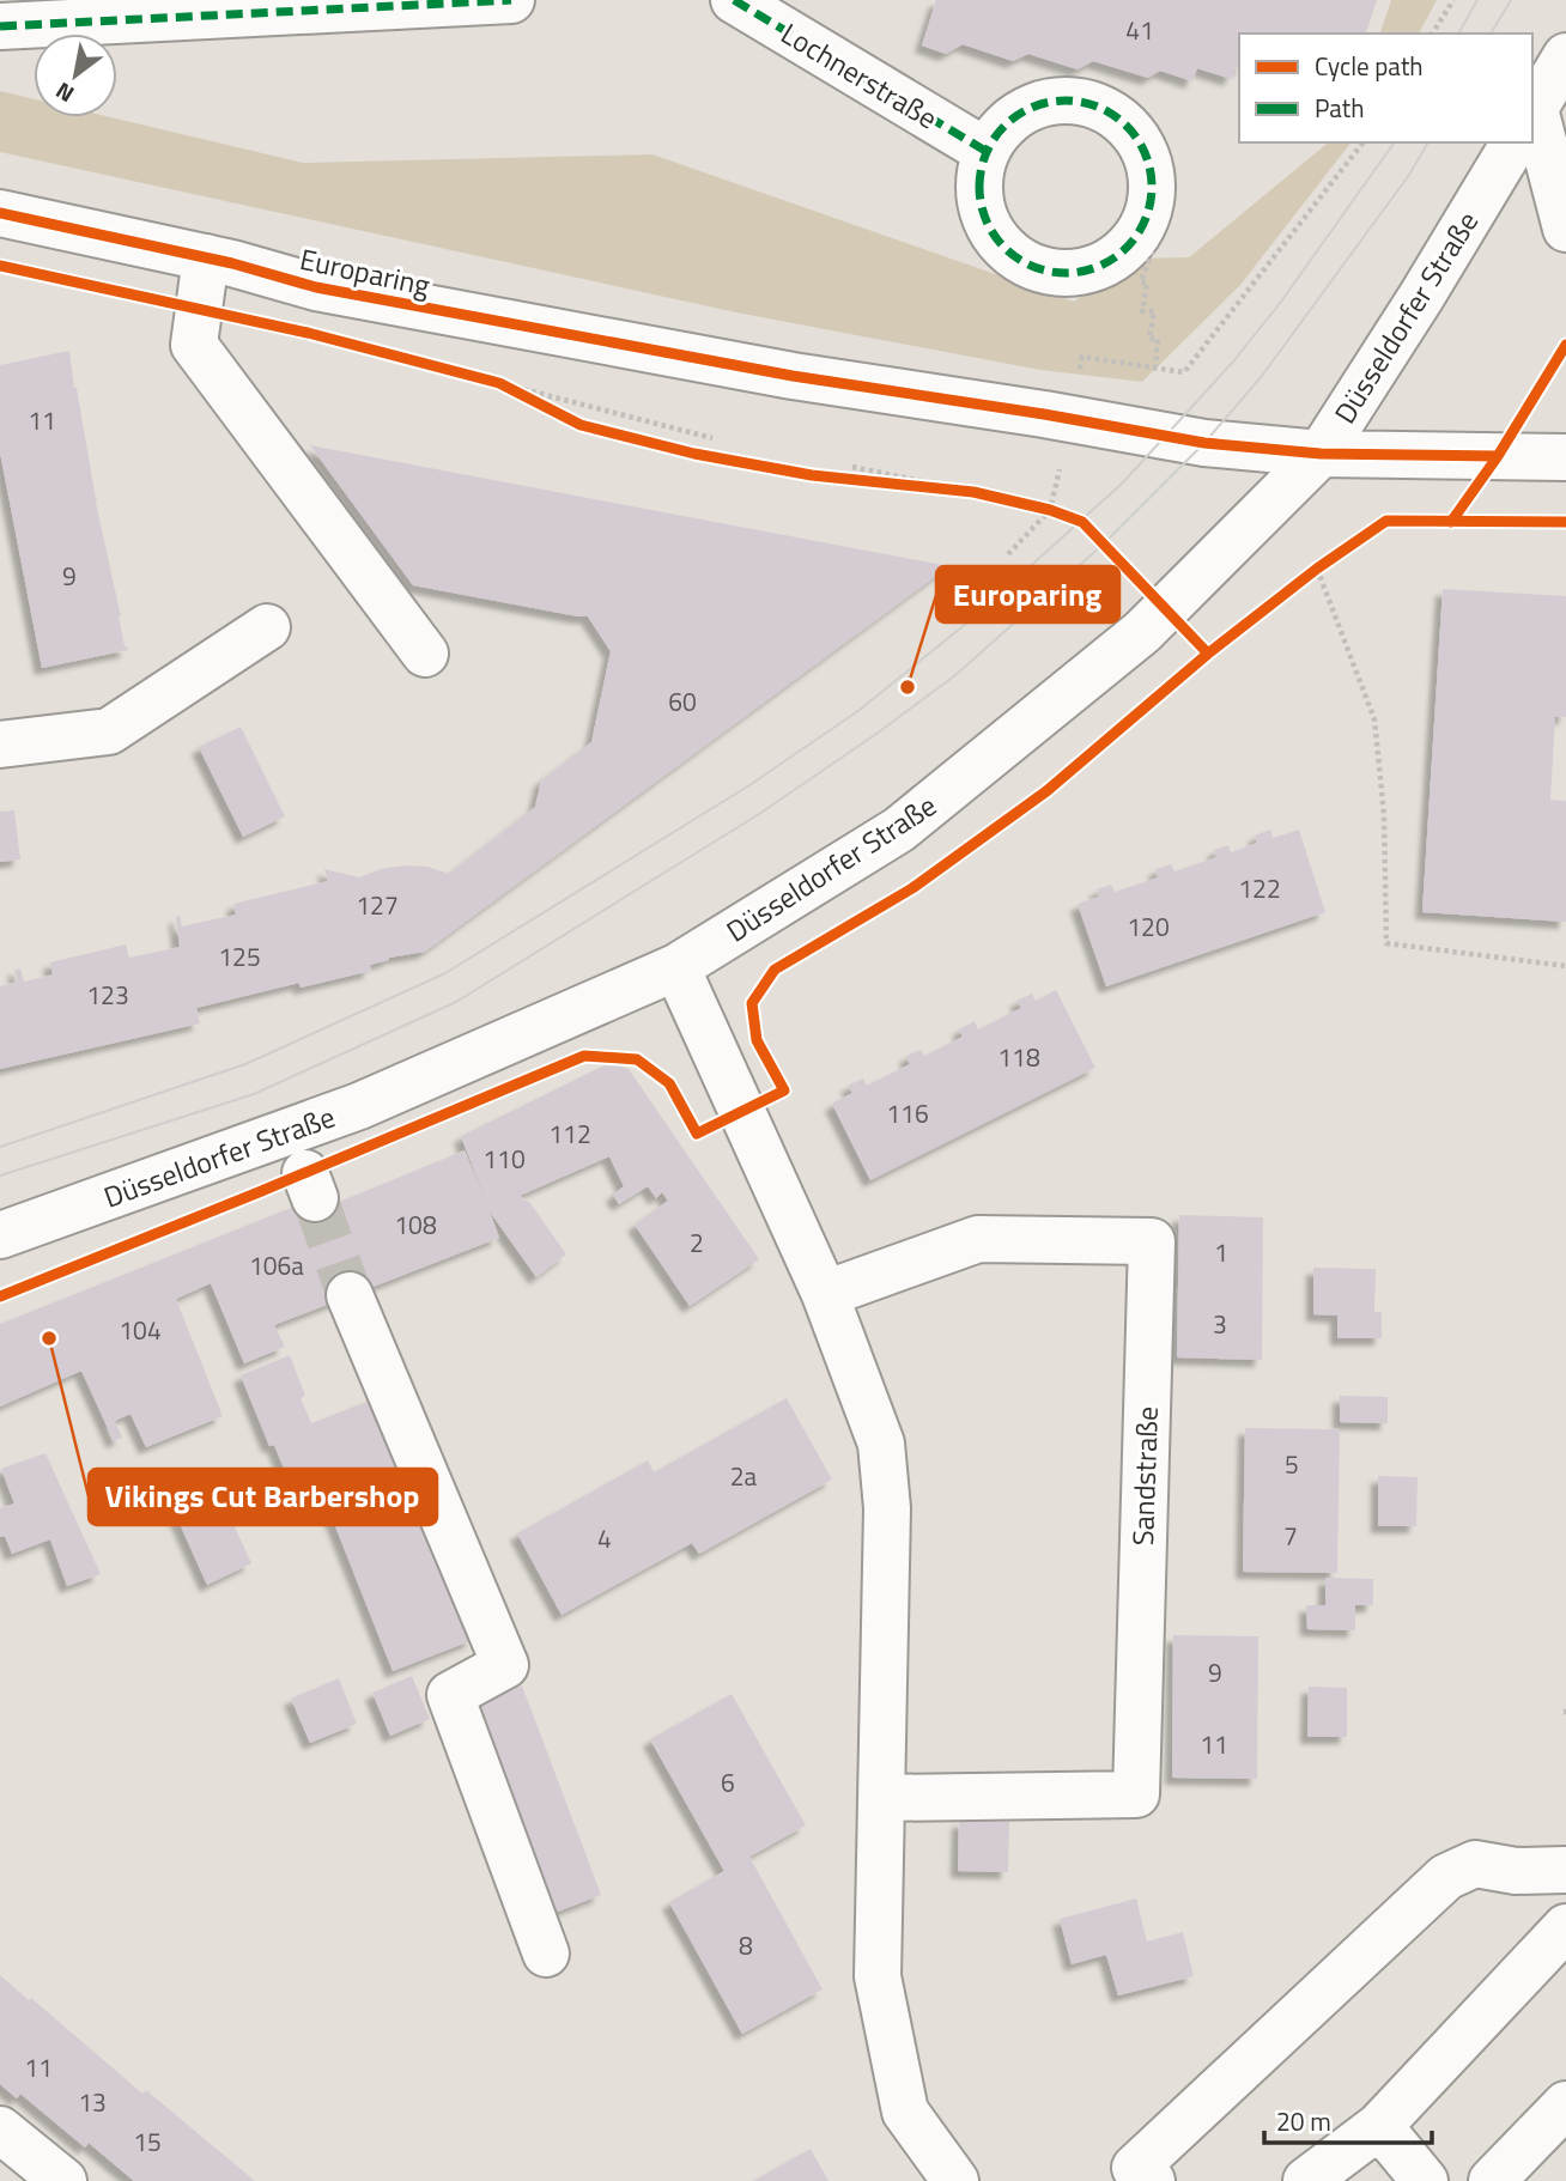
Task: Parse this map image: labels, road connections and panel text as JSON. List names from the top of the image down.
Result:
{
  "streets": {
    "street": [
      "Lochnerstraße",
      "Europaring",
      "Düsseldorfer Straße",
      "Sandstraße"
    ]
  },
  "crossings": [
    ["Europaring", "Düsseldorfer Straße"]
  ],
  "places": ["Europaring", "Vikings Cut Barbershop"],
  "house_numbers": [
    "41",
    "11",
    "9",
    "60",
    "122",
    "127",
    "120",
    "125",
    "123",
    "118",
    "116",
    "112",
    "110",
    "108",
    "2",
    "1",
    "106a",
    "3",
    "104",
    "5",
    "2a",
    "7",
    "4",
    "9",
    "11",
    "6",
    "8",
    "11",
    "13",
    "15"
  ],
  "legend": ["Cycle path", "Path"],
  "scale_bar": "20 m",
  "north": "bottom left"
}
